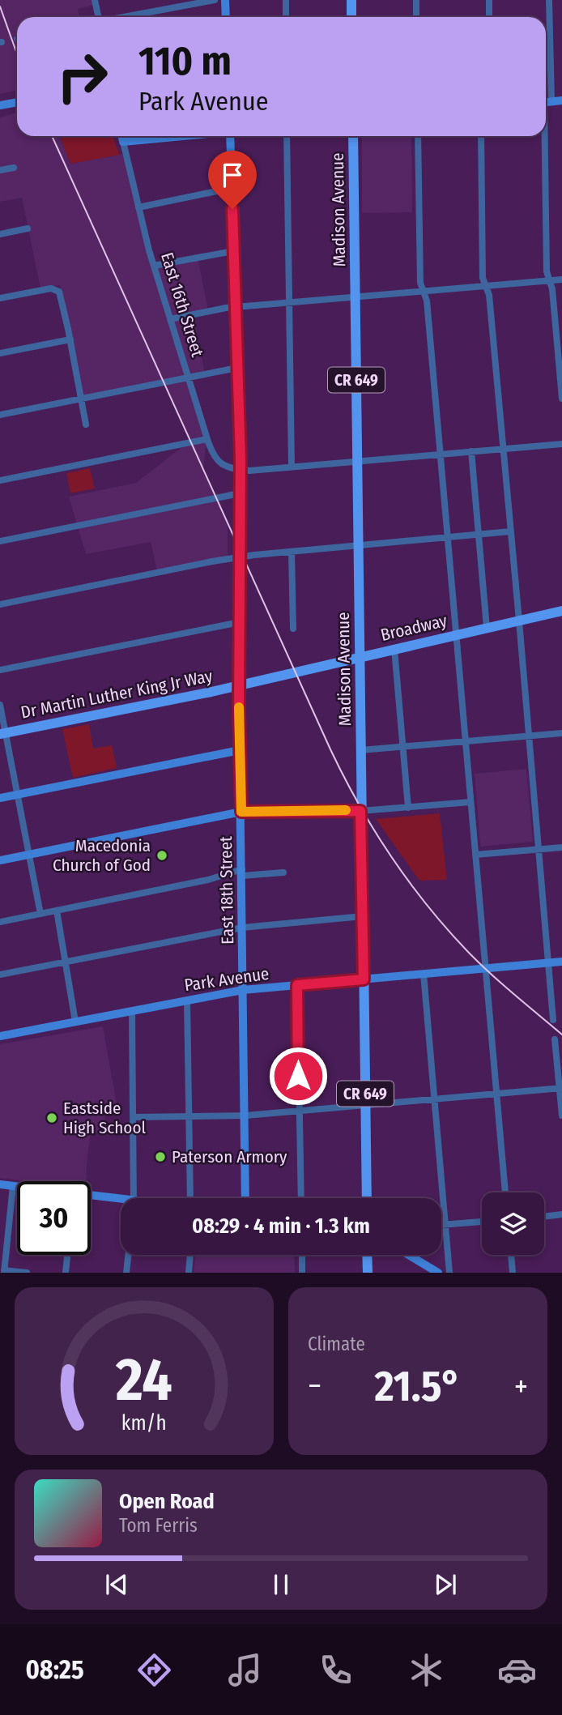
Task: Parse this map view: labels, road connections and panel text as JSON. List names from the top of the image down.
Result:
{
  "streets": {
    "main road": [
      "Madison Avenue",
      "CR 649",
      "Broadway",
      "Dr Martin Luther King Jr Way"
    ],
    "street": ["East 16th Street", "East 18th Street", "Park Avenue"]
  },
  "crossings": [
    ["Madison Avenue", "Broadway"],
    ["Madison Avenue", "Park Avenue"],
    ["East 16th Street", "East 18th Street"],
    ["Broadway", "Dr Martin Luther King Jr Way"],
    ["Broadway", "East 18th Street"],
    ["Dr Martin Luther King Jr Way", "East 18th Street"],
    ["East 18th Street", "Park Avenue"]
  ],
  "places": ["Macedonia Church of God", "Eastside High School", "Paterson Armory"],
  "page": {
    "turn": ["110 m", "Park Avenue"],
    "limit": "30",
    "trip": "08:29 · 4 min · 1.3 km",
    "tile": "Climate",
    "heat": ["−", "21.5°", "+"],
    "song": ["Open Road", "Tom Ferris"],
    "tabs": "08:25",
    "gauge": ["24", "km/h"]
  }
}
